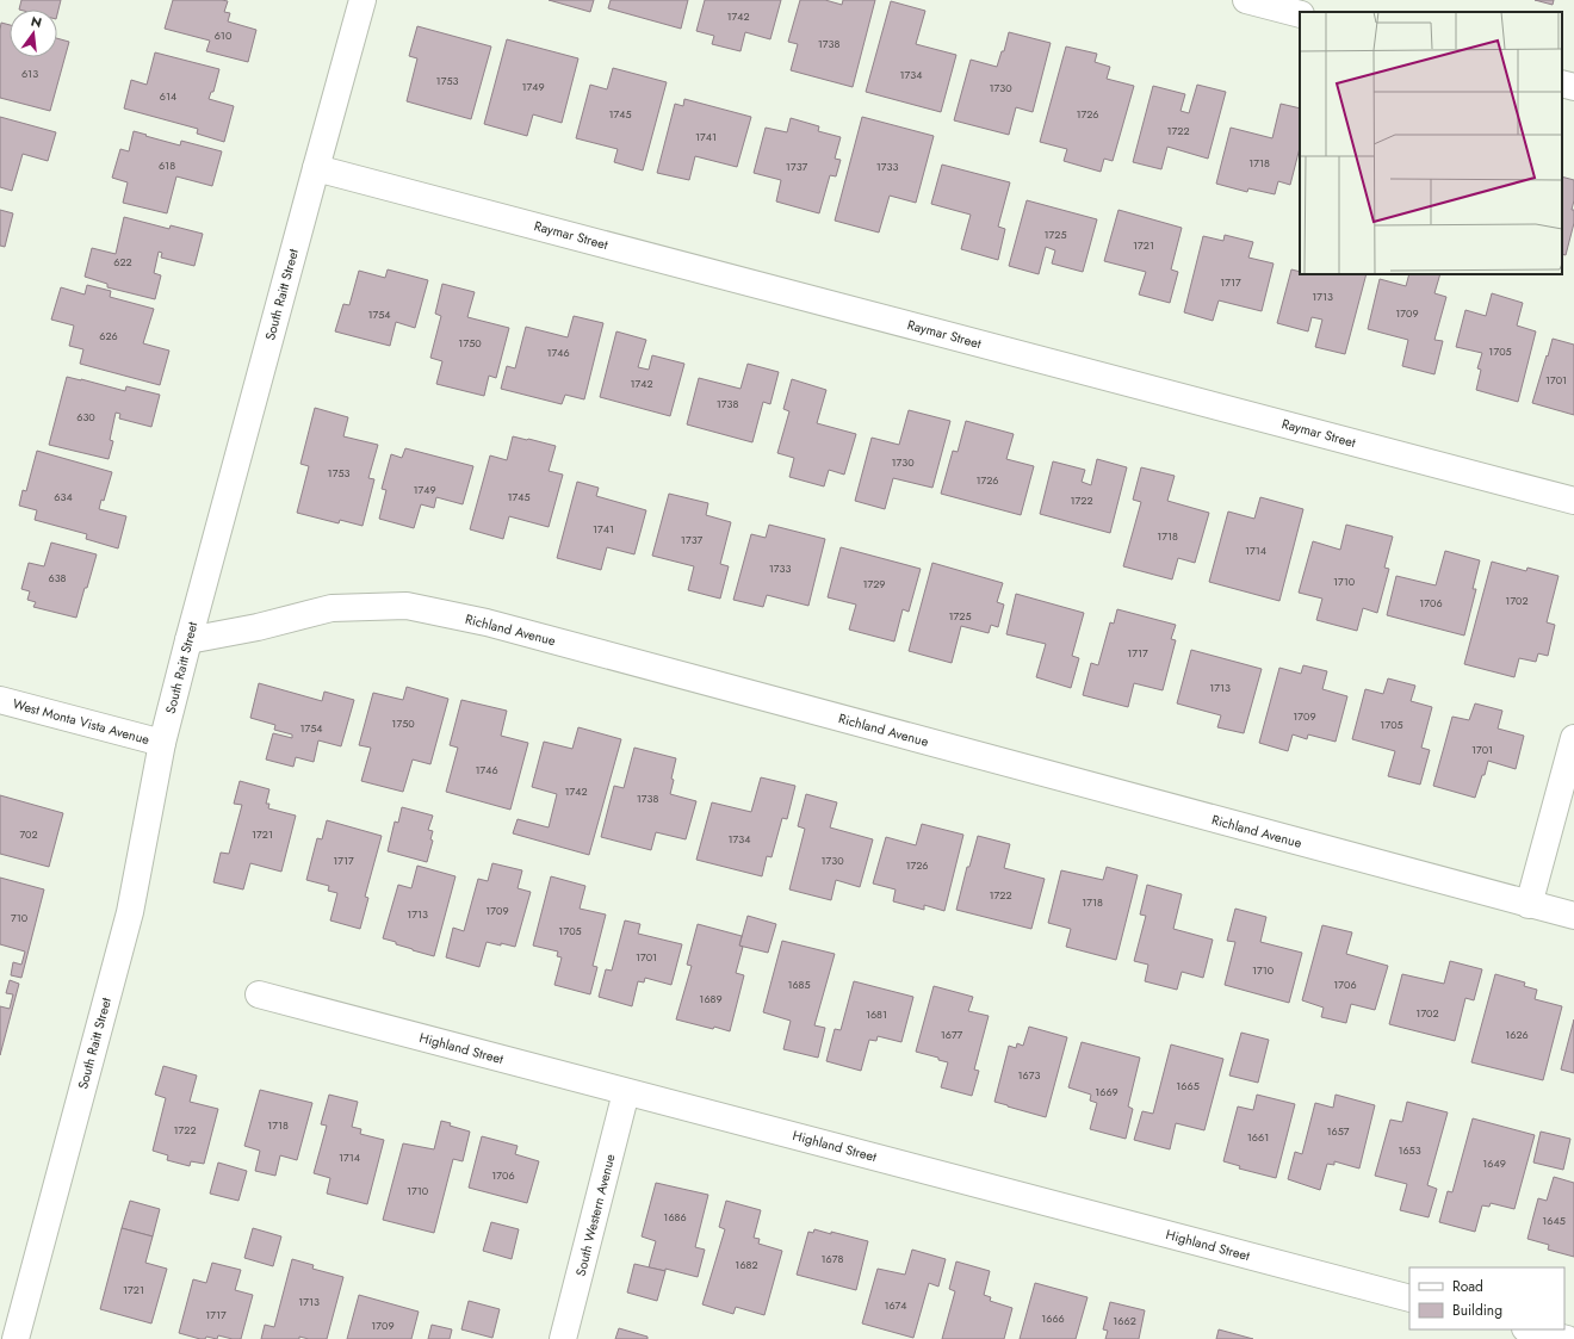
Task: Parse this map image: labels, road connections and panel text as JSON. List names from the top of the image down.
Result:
{
  "streets": {
    "street": [
      "Raymar Street",
      "South Raitt Street",
      "Richland Avenue",
      "West Monta Vista Avenue",
      "Highland Street",
      "South Western Avenue"
    ]
  },
  "crossings": [
    ["Raymar Street", "South Raitt Street"],
    ["South Raitt Street", "Richland Avenue"],
    ["South Raitt Street", "West Monta Vista Avenue"],
    ["Highland Street", "South Western Avenue"]
  ],
  "house_numbers": [
    "1742",
    "610",
    "1738",
    "613",
    "1734",
    "1753",
    "1749",
    "1730",
    "614",
    "1745",
    "1726",
    "1722",
    "1741",
    "1718",
    "618",
    "1737",
    "1733",
    "1725",
    "1721",
    "622",
    "1717",
    "1713",
    "1709",
    "1754",
    "626",
    "1750",
    "1705",
    "1746",
    "1701",
    "1742",
    "1738",
    "630",
    "1730",
    "1753",
    "1726",
    "1749",
    "634",
    "1745",
    "1722",
    "1741",
    "1718",
    "1737",
    "1714",
    "1733",
    "638",
    "1710",
    "1729",
    "1702",
    "1706",
    "1725",
    "1717",
    "1713",
    "1709",
    "1750",
    "1705",
    "1754",
    "1701",
    "1746",
    "1742",
    "1738",
    "702",
    "1721",
    "1734",
    "1717",
    "1730",
    "1726",
    "1722",
    "1718",
    "1709",
    "1713",
    "710",
    "1705",
    "1701",
    "1710",
    "1685",
    "1706",
    "1689",
    "1702",
    "1681",
    "1677",
    "1626",
    "1673",
    "1665",
    "1669",
    "1718",
    "1722",
    "1657",
    "1661",
    "1653",
    "1714",
    "1649",
    "1706",
    "1710",
    "1686",
    "1645",
    "1678",
    "1682",
    "1721",
    "1713",
    "1674",
    "1717",
    "1666",
    "1662",
    "1709"
  ],
  "legend": ["Road", "Building"],
  "north": "top"
}
